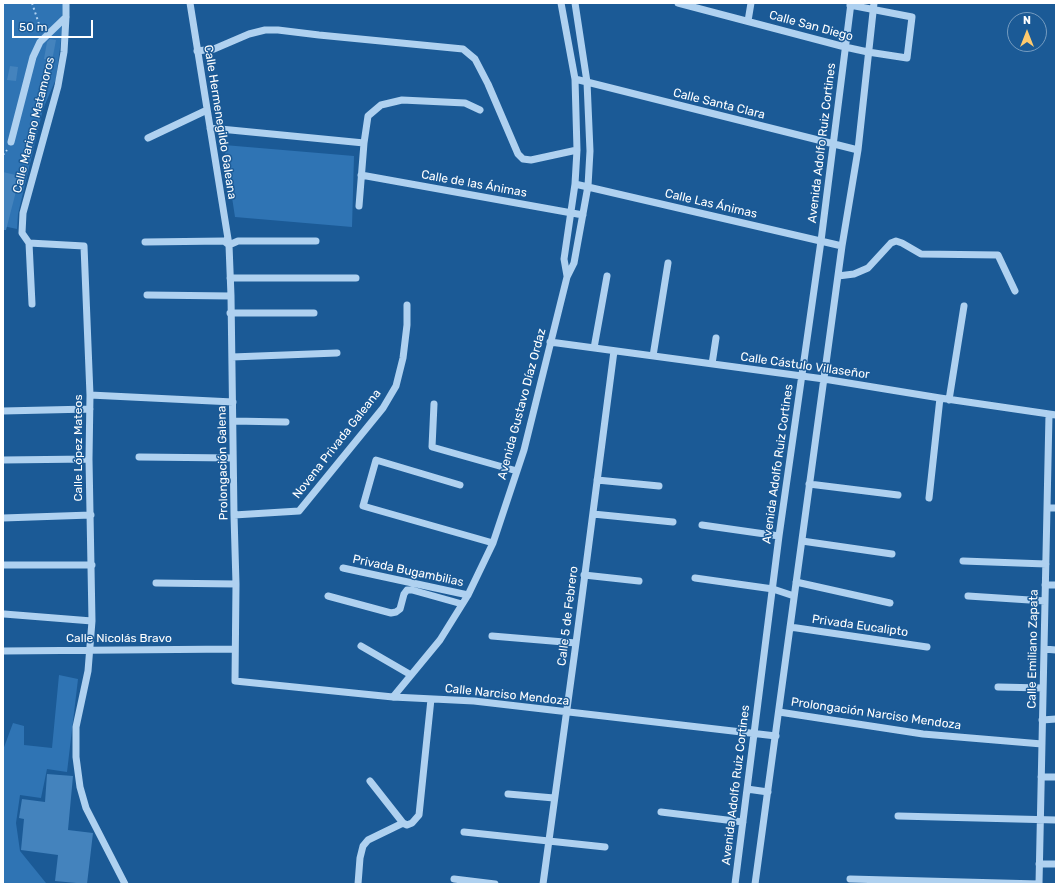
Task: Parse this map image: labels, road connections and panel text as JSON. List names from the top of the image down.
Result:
{
  "streets": {
    "street": [
      "Calle San Diego",
      "Calle Santa Clara",
      "Calle Hermenegildo Galeana",
      "Calle Mariano Matamoros",
      "Avenida Adolfo Ruiz Cortines",
      "Calle de las Ánimas",
      "Calle Las Ánimas",
      "Calle Cástulo Villaseñor",
      "Avenida Gustavo Díaz Ordaz",
      "Novena Privada Galeana",
      "Calle López Mateos",
      "Prolongación Galena",
      "Privada Bugambilias",
      "Calle 5 de Febrero",
      "Privada Eucalipto",
      "Calle Nicolás Bravo",
      "Calle Emiliano Zapata",
      "Calle Narciso Mendoza",
      "Prolongación Narciso Mendoza"
    ]
  },
  "crossings": [
    ["Calle San Diego", "Avenida Adolfo Ruiz Cortines"],
    ["Calle Santa Clara", "Avenida Adolfo Ruiz Cortines"],
    ["Calle Santa Clara", "Avenida Gustavo Díaz Ordaz"],
    ["Calle Hermenegildo Galeana", "Prolongación Galena"],
    ["Calle Mariano Matamoros", "Calle López Mateos"],
    ["Avenida Adolfo Ruiz Cortines", "Calle Las Ánimas"],
    ["Avenida Adolfo Ruiz Cortines", "Calle Cástulo Villaseñor"],
    ["Avenida Adolfo Ruiz Cortines", "Calle Narciso Mendoza"],
    ["Calle de las Ánimas", "Avenida Gustavo Díaz Ordaz"],
    ["Calle Las Ánimas", "Avenida Gustavo Díaz Ordaz"],
    ["Calle Cástulo Villaseñor", "Avenida Gustavo Díaz Ordaz"],
    ["Calle Cástulo Villaseñor", "Calle 5 de Febrero"],
    ["Calle Cástulo Villaseñor", "Calle Emiliano Zapata"],
    ["Avenida Gustavo Díaz Ordaz", "Privada Bugambilias"],
    ["Avenida Gustavo Díaz Ordaz", "Calle Narciso Mendoza"],
    ["Novena Privada Galeana", "Prolongación Galena"],
    ["Calle López Mateos", "Calle Nicolás Bravo"],
    ["Prolongación Galena", "Calle Nicolás Bravo"],
    ["Prolongación Galena", "Calle Narciso Mendoza"],
    ["Calle 5 de Febrero", "Calle Narciso Mendoza"],
    ["Calle Emiliano Zapata", "Prolongación Narciso Mendoza"]
  ],
  "scale_bar": "50 m",
  "north": "top"
}
